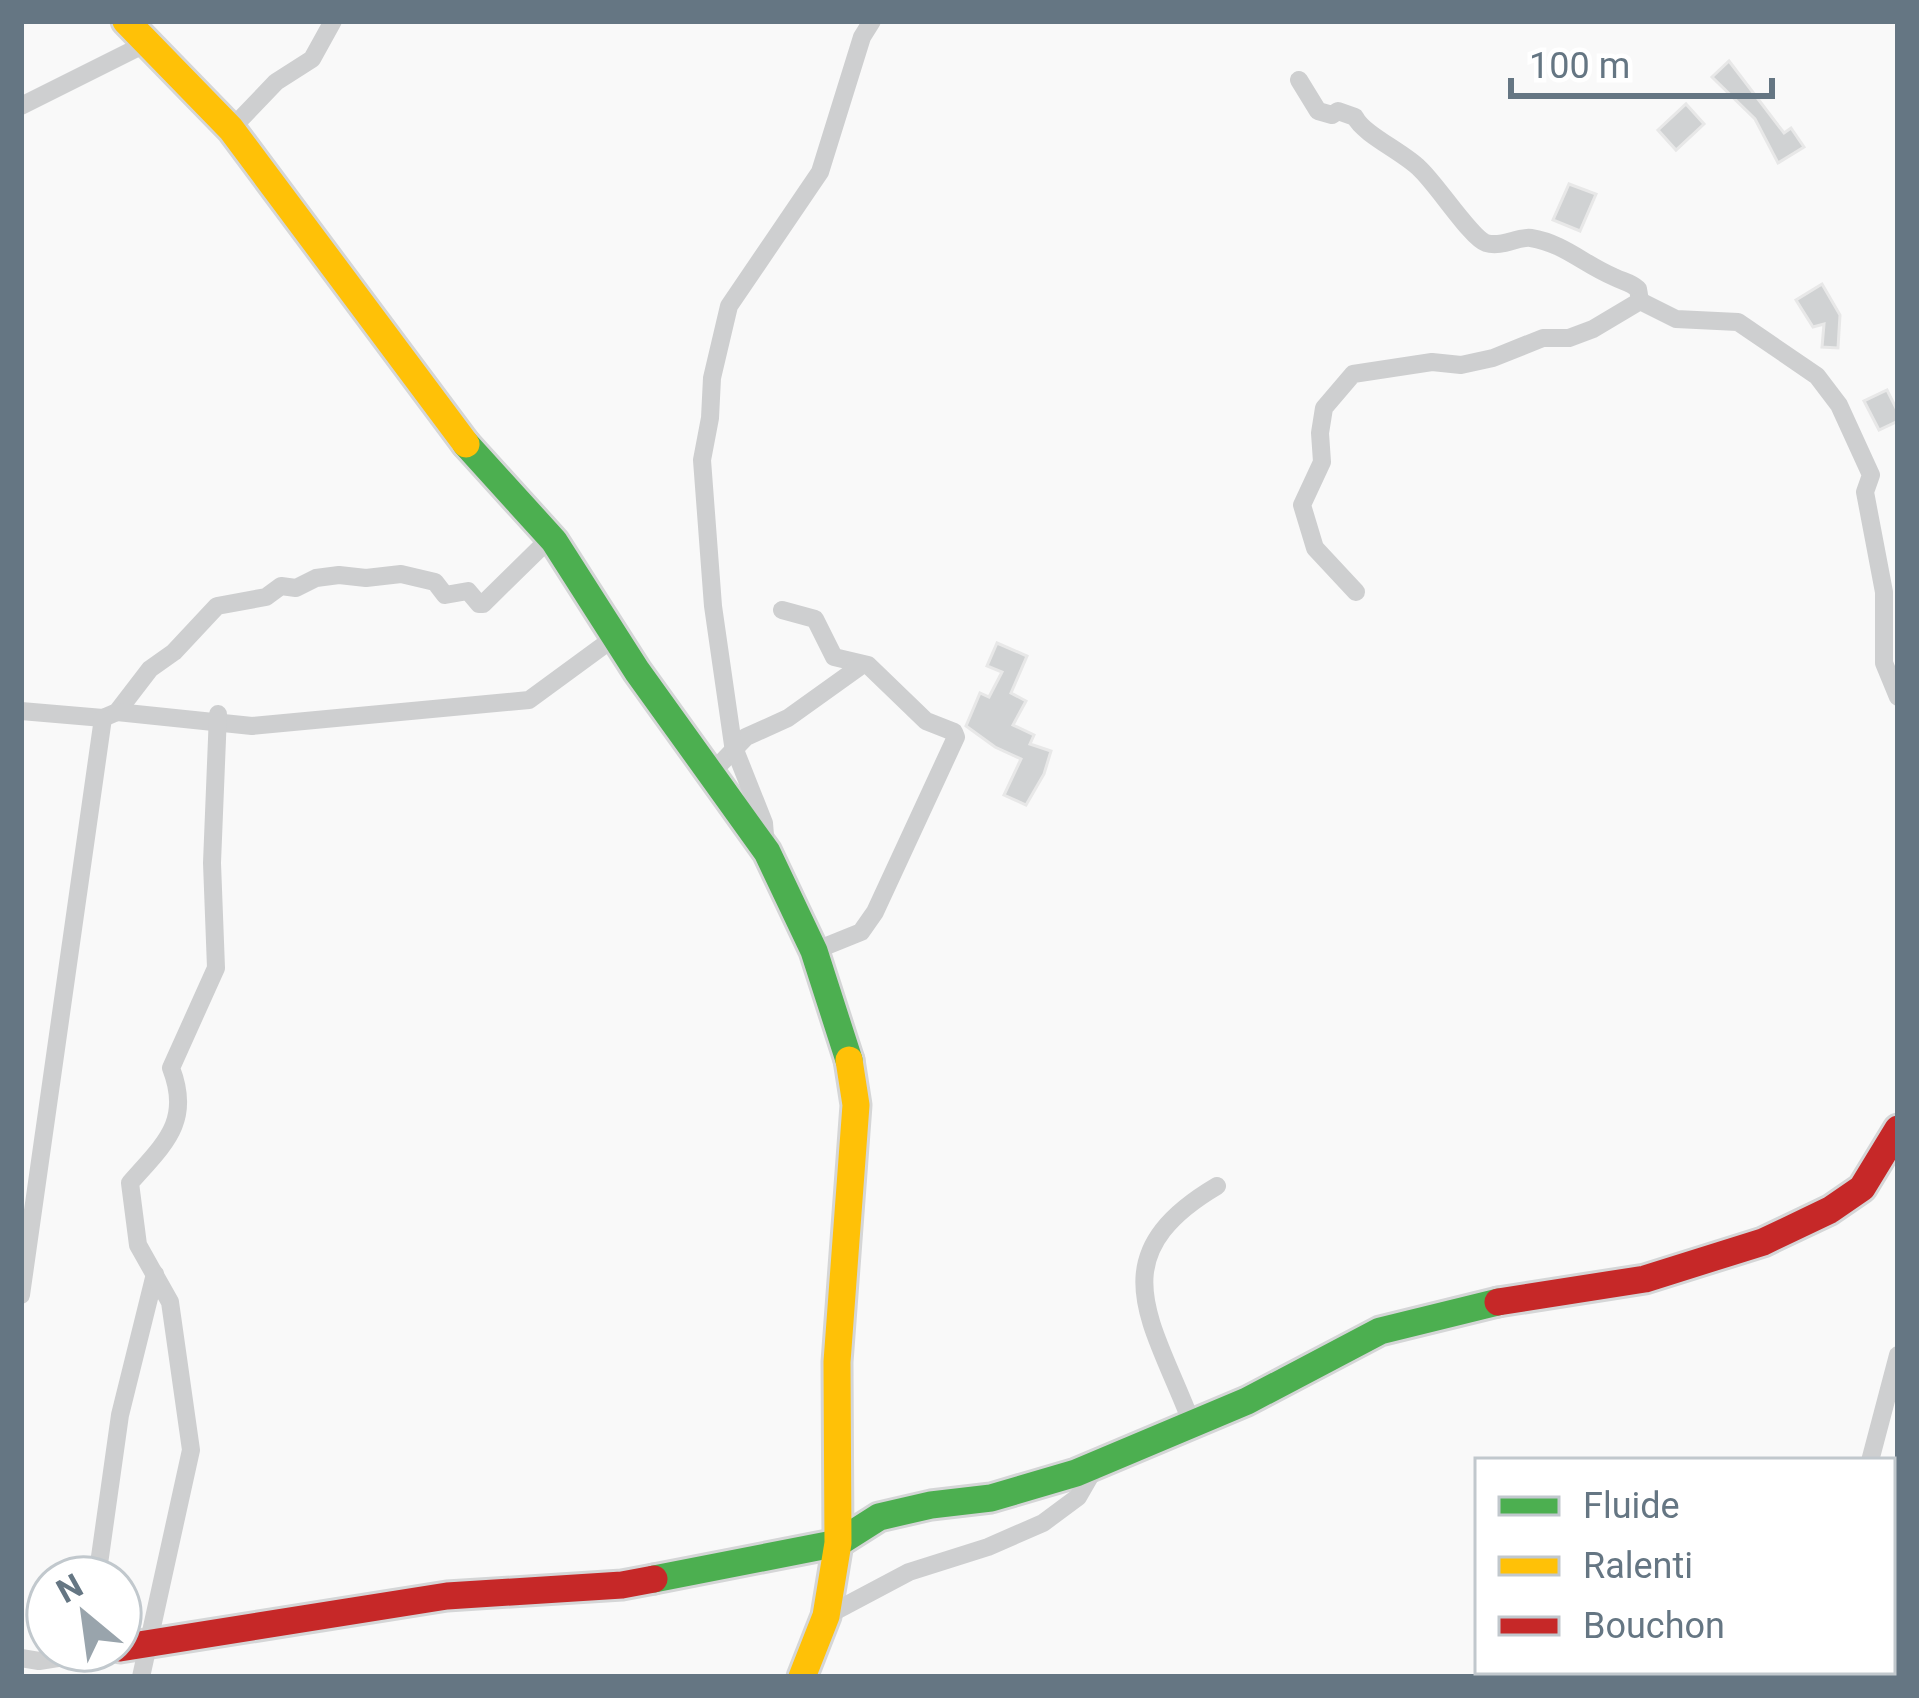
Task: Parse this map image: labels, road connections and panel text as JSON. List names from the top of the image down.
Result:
{
  "legend": ["Fluide", "Ralenti", "Bouchon"],
  "scale_bar": "100 m",
  "north": "top left"
}
